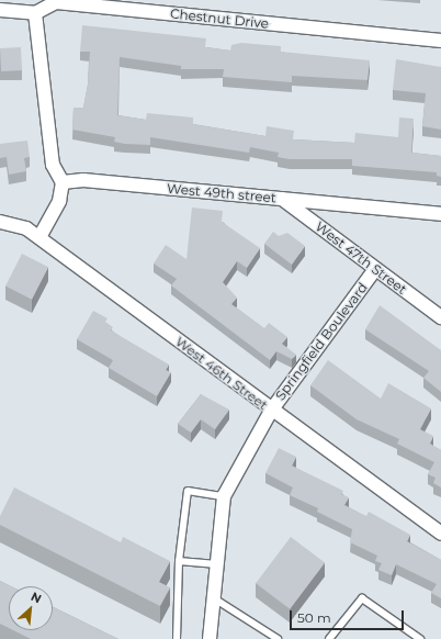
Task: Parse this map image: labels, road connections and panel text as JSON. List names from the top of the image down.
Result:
{
  "streets": {
    "street": [
      "Chestnut Drive",
      "West 49th street",
      "West 47th Street",
      "Springfield Boulevard",
      "West 46th Street"
    ]
  },
  "crossings": [
    ["West 49th street", "West 47th Street"],
    ["West 47th Street", "Springfield Boulevard"],
    ["Springfield Boulevard", "West 46th Street"]
  ],
  "scale_bar": "50 m",
  "north": "top right"
}
